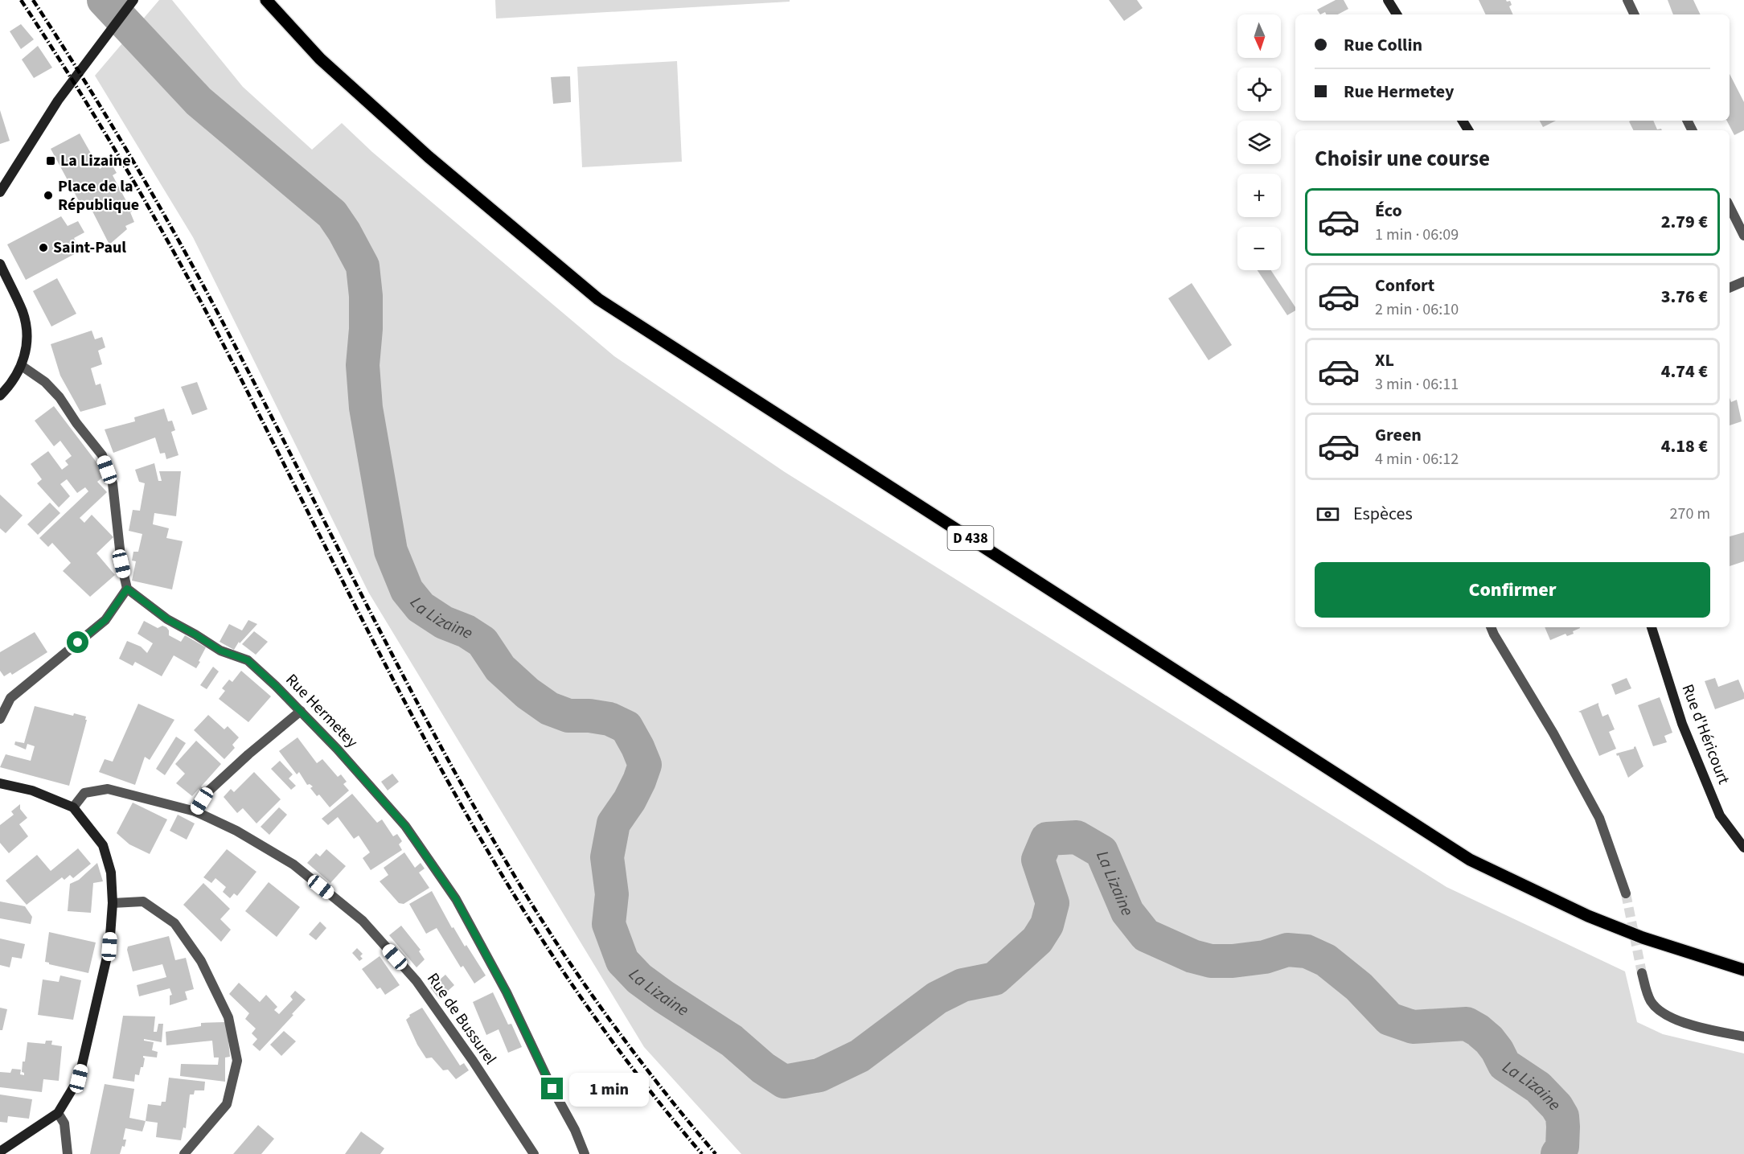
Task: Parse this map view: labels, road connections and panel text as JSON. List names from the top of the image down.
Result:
{
  "streets": {
    "main road": ["D 438"],
    "street": ["Rue Hermetey", "Rue d'Héricourt", "Rue de Bussurel"]
  },
  "water": ["La Lizaine"],
  "places": {
    "transit": ["La Lizaine"],
    "other": ["Place de la République", "Saint-Paul"]
  },
  "north": "bottom",
  "page": {
    "map_buttons": ["+", "−"],
    "banner": ["Rue Collin", "Rue Hermetey"],
    "heading": "Choisir une course",
    "list": [
      {
        "name": "Éco",
        "note": "1 min · 06:09",
        "value": "2.79 €"
      },
      {
        "name": "Confort",
        "note": "2 min · 06:10",
        "value": "3.76 €"
      },
      {
        "name": "XL",
        "note": "3 min · 06:11",
        "value": "4.74 €"
      },
      {
        "name": "Green",
        "note": "4 min · 06:12",
        "value": "4.18 €"
      }
    ],
    "pay": ["Espèces", "270 m"],
    "buttons": "Confirmer",
    "bubble": "1 min"
  }
}
